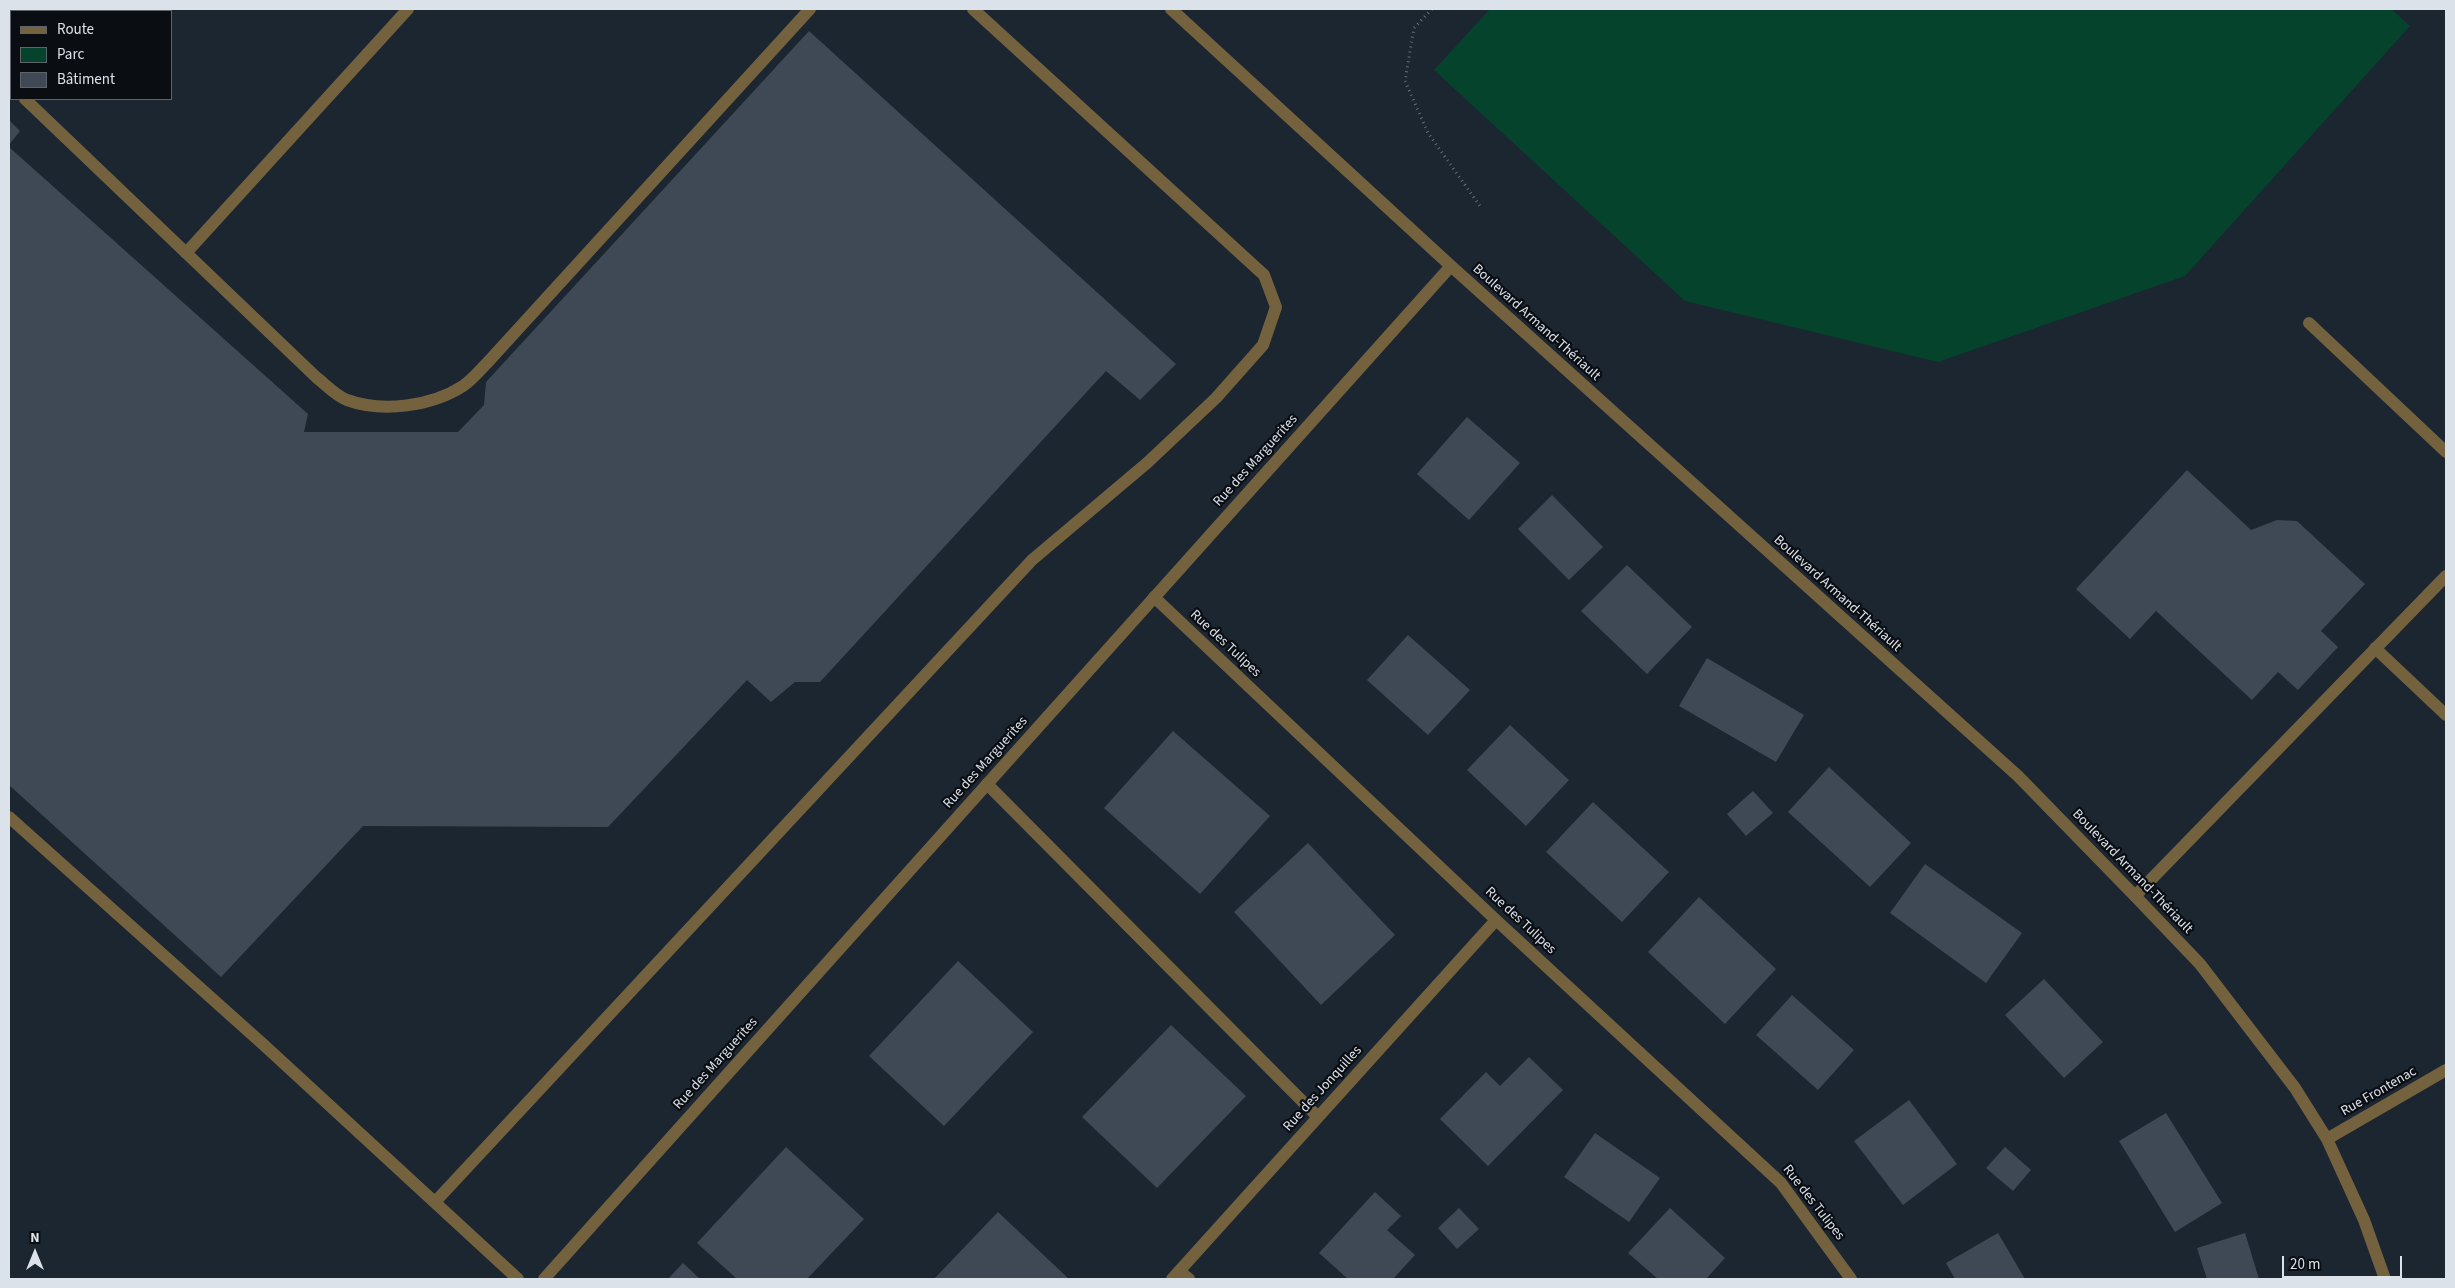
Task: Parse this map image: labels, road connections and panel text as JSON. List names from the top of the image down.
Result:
{
  "streets": {
    "street": [
      "Boulevard Armand-Thériault",
      "Rue des Marguerites",
      "Rue des Tulipes",
      "Rue des Jonquilles",
      "Rue Frontenac"
    ]
  },
  "crossings": [
    ["Boulevard Armand-Thériault", "Rue des Marguerites"],
    ["Boulevard Armand-Thériault", "Rue Frontenac"],
    ["Rue des Marguerites", "Rue des Tulipes"],
    ["Rue des Tulipes", "Rue des Jonquilles"]
  ],
  "legend": ["Route", "Parc", "Bâtiment"],
  "scale_bar": "20 m",
  "north": "top"
}
